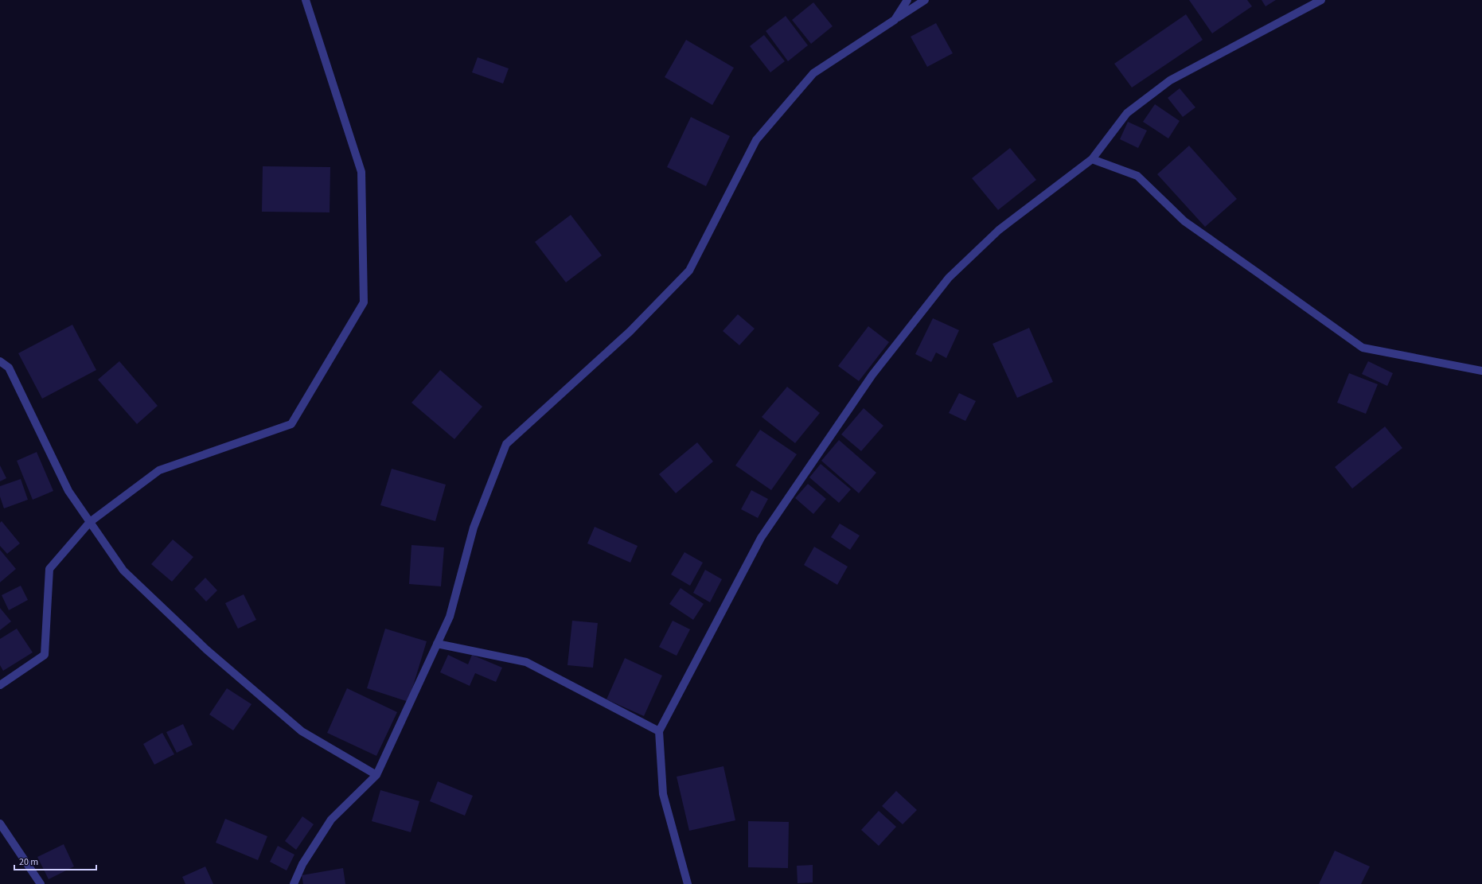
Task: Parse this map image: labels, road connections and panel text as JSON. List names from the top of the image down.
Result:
{
  "scale_bar": "20 m"
}
